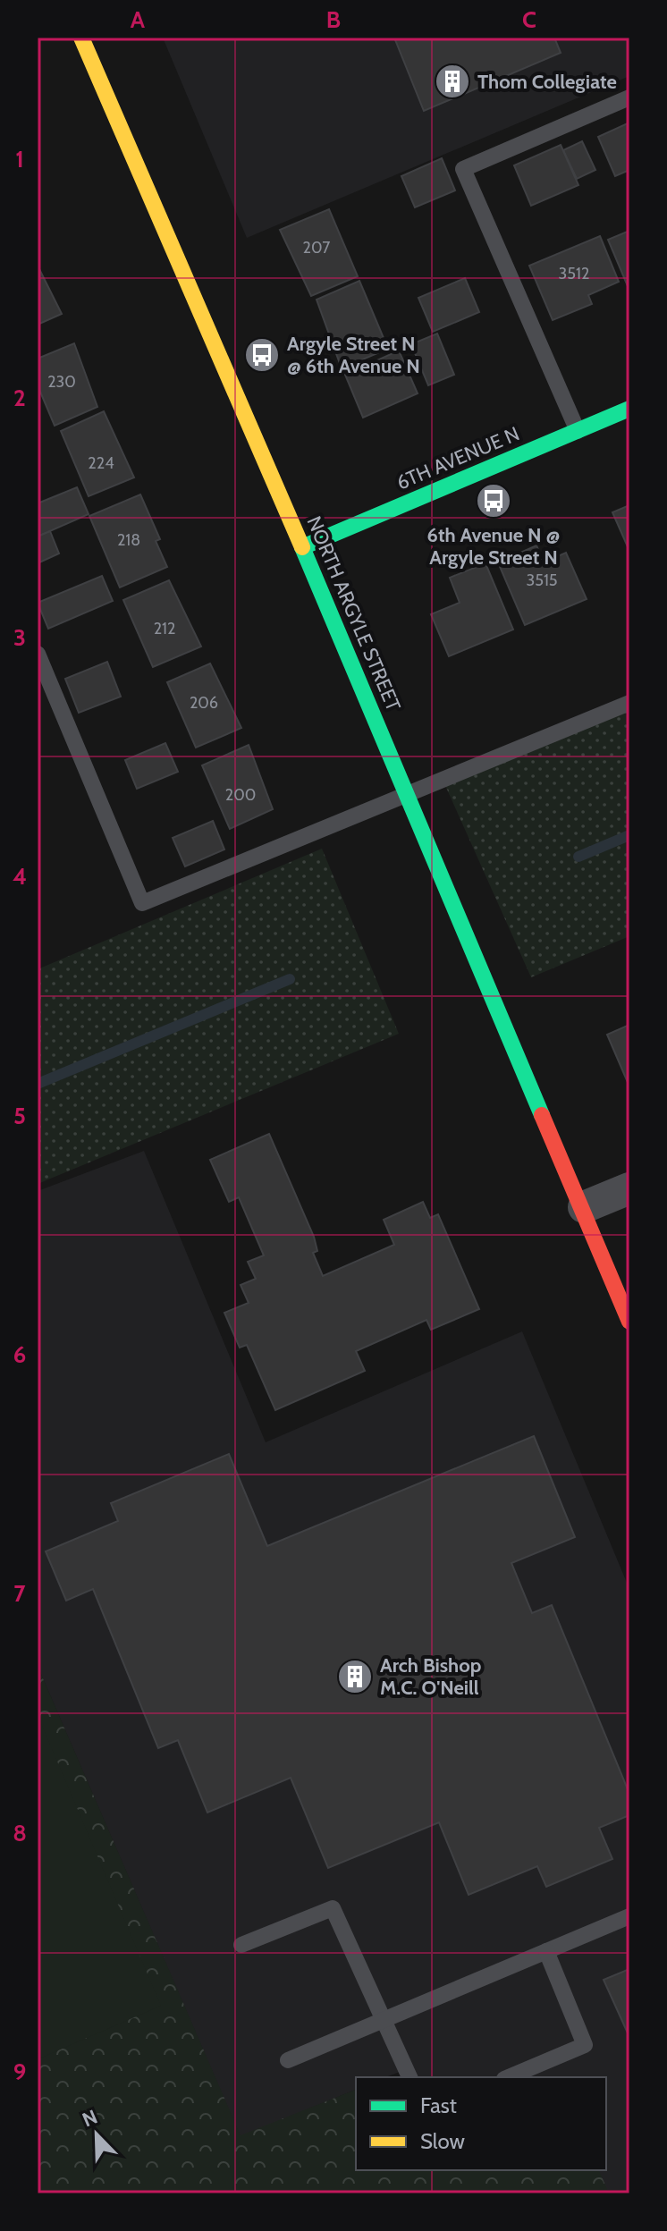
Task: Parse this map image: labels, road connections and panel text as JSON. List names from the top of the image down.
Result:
{
  "streets": {
    "street": ["6TH AVENUE N", "NORTH ARGYLE STREET"]
  },
  "crossings": [
    ["6TH AVENUE N", "NORTH ARGYLE STREET"]
  ],
  "places": {
    "building": ["Thom Collegiate", "Arch Bishop M.C. O'Neill"],
    "bus stop": ["Argyle Street N @ 6th Avenue N", "6th Avenue N @ Argyle Street N"]
  },
  "house_numbers": [
    "207",
    "3512",
    "230",
    "224",
    "218",
    "3515",
    "212",
    "206",
    "200"
  ],
  "legend": ["Fast", "Slow"],
  "north": "top left",
  "grid": {
    "columns": ["A", "B", "C"],
    "rows": [
      "1",
      "2",
      "3",
      "4",
      "5",
      "6",
      "7",
      "8",
      "9"
    ]
  }
}
